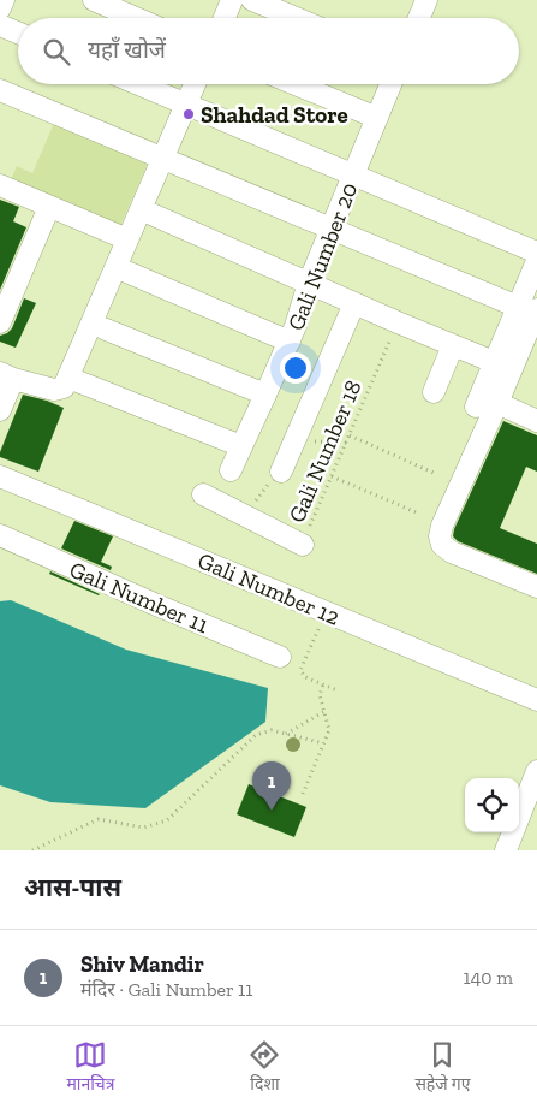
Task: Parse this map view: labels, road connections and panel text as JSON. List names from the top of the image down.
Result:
{
  "streets": {
    "street": ["Gali Number 20", "Gali Number 12", "Gali Number 11"],
    "path": ["Gali Number 18"]
  },
  "places": ["Shahdad Store"],
  "page": {
    "search": "यहाँ खोजें",
    "pins": "1",
    "heading": "आस-पास",
    "list": [
      {
        "mark": "1",
        "name": "Shiv Mandir",
        "note": "मंदिर · Gali Number 11",
        "value": "140 m"
      }
    ],
    "nav": ["मानचित्र", "दिशा", "सहेजे गए"]
  }
}
